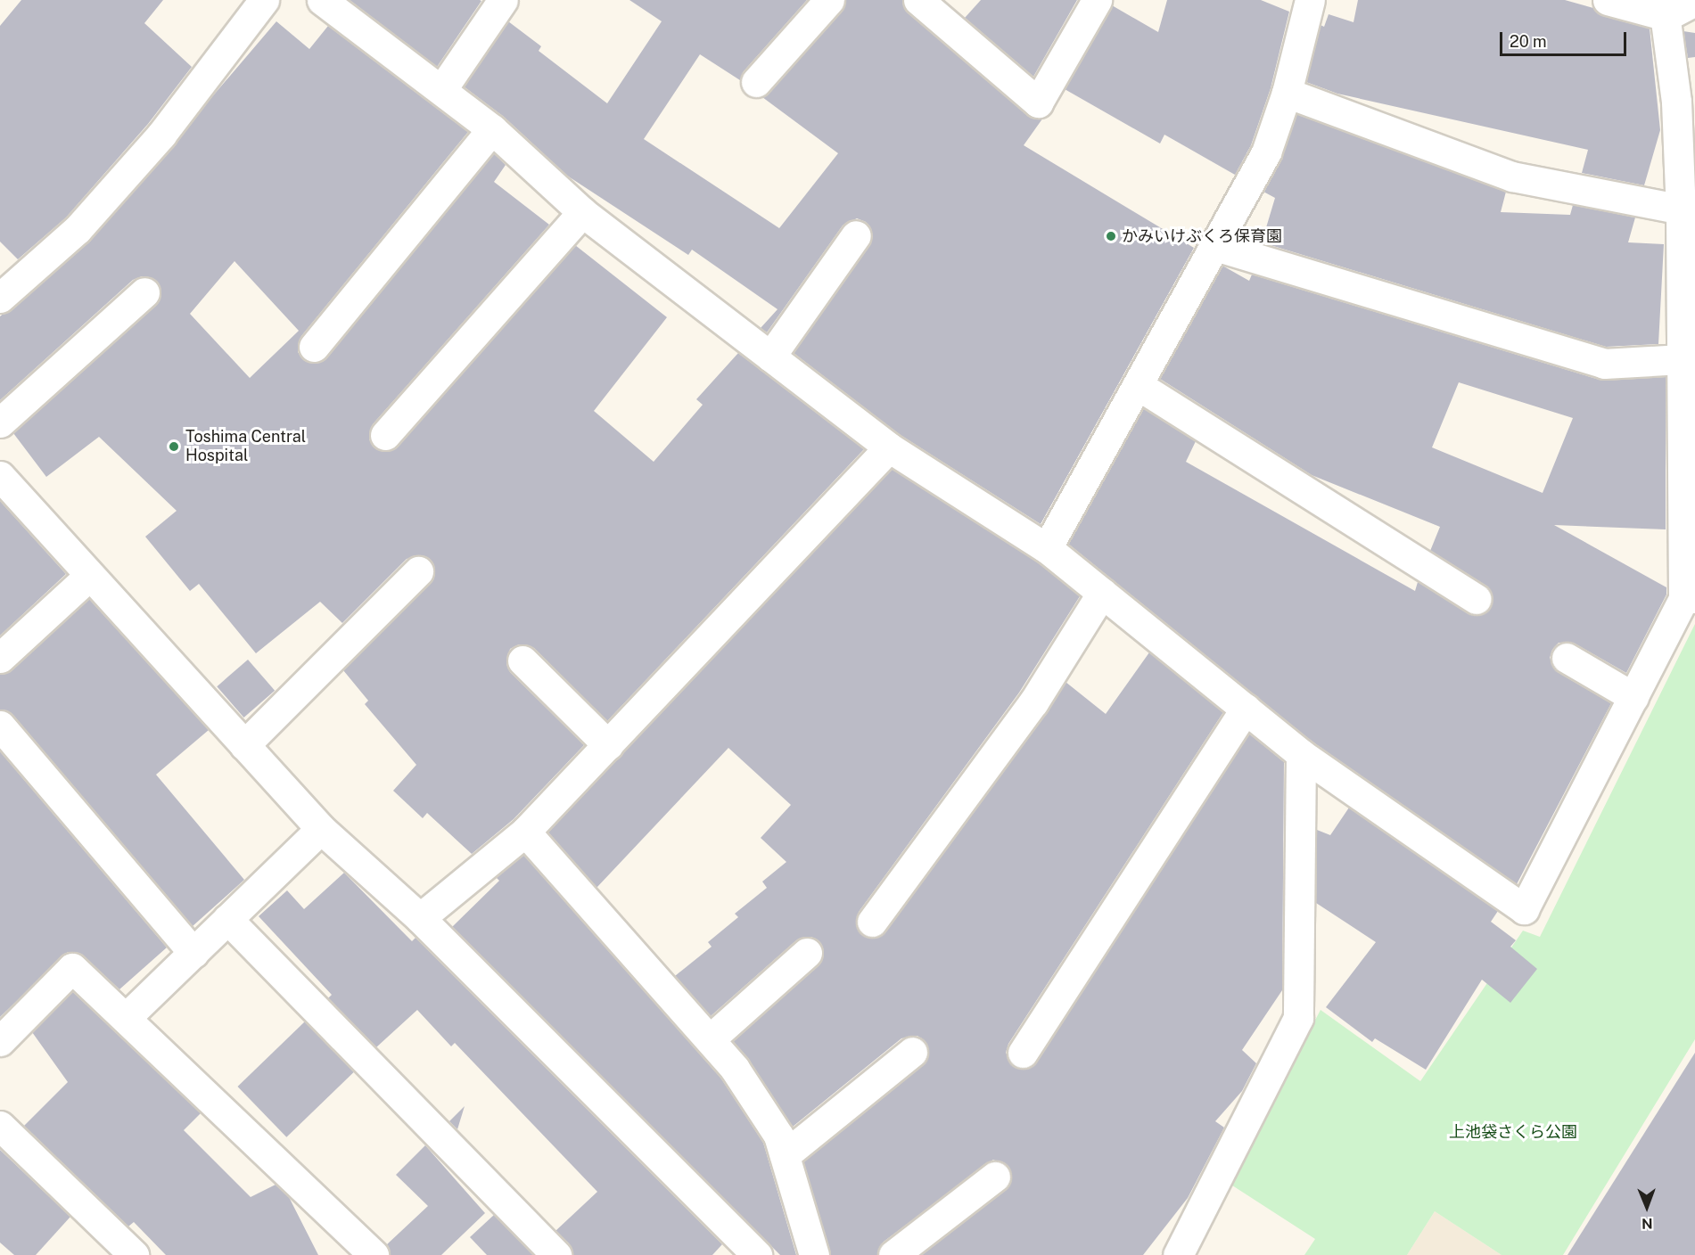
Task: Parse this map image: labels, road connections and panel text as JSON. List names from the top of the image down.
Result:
{
  "parks": ["上池袋さくら公園"],
  "places": ["かみいけぶくろ保育園", "Toshima Central Hospital"],
  "scale_bar": "20 m",
  "north": "bottom"
}
